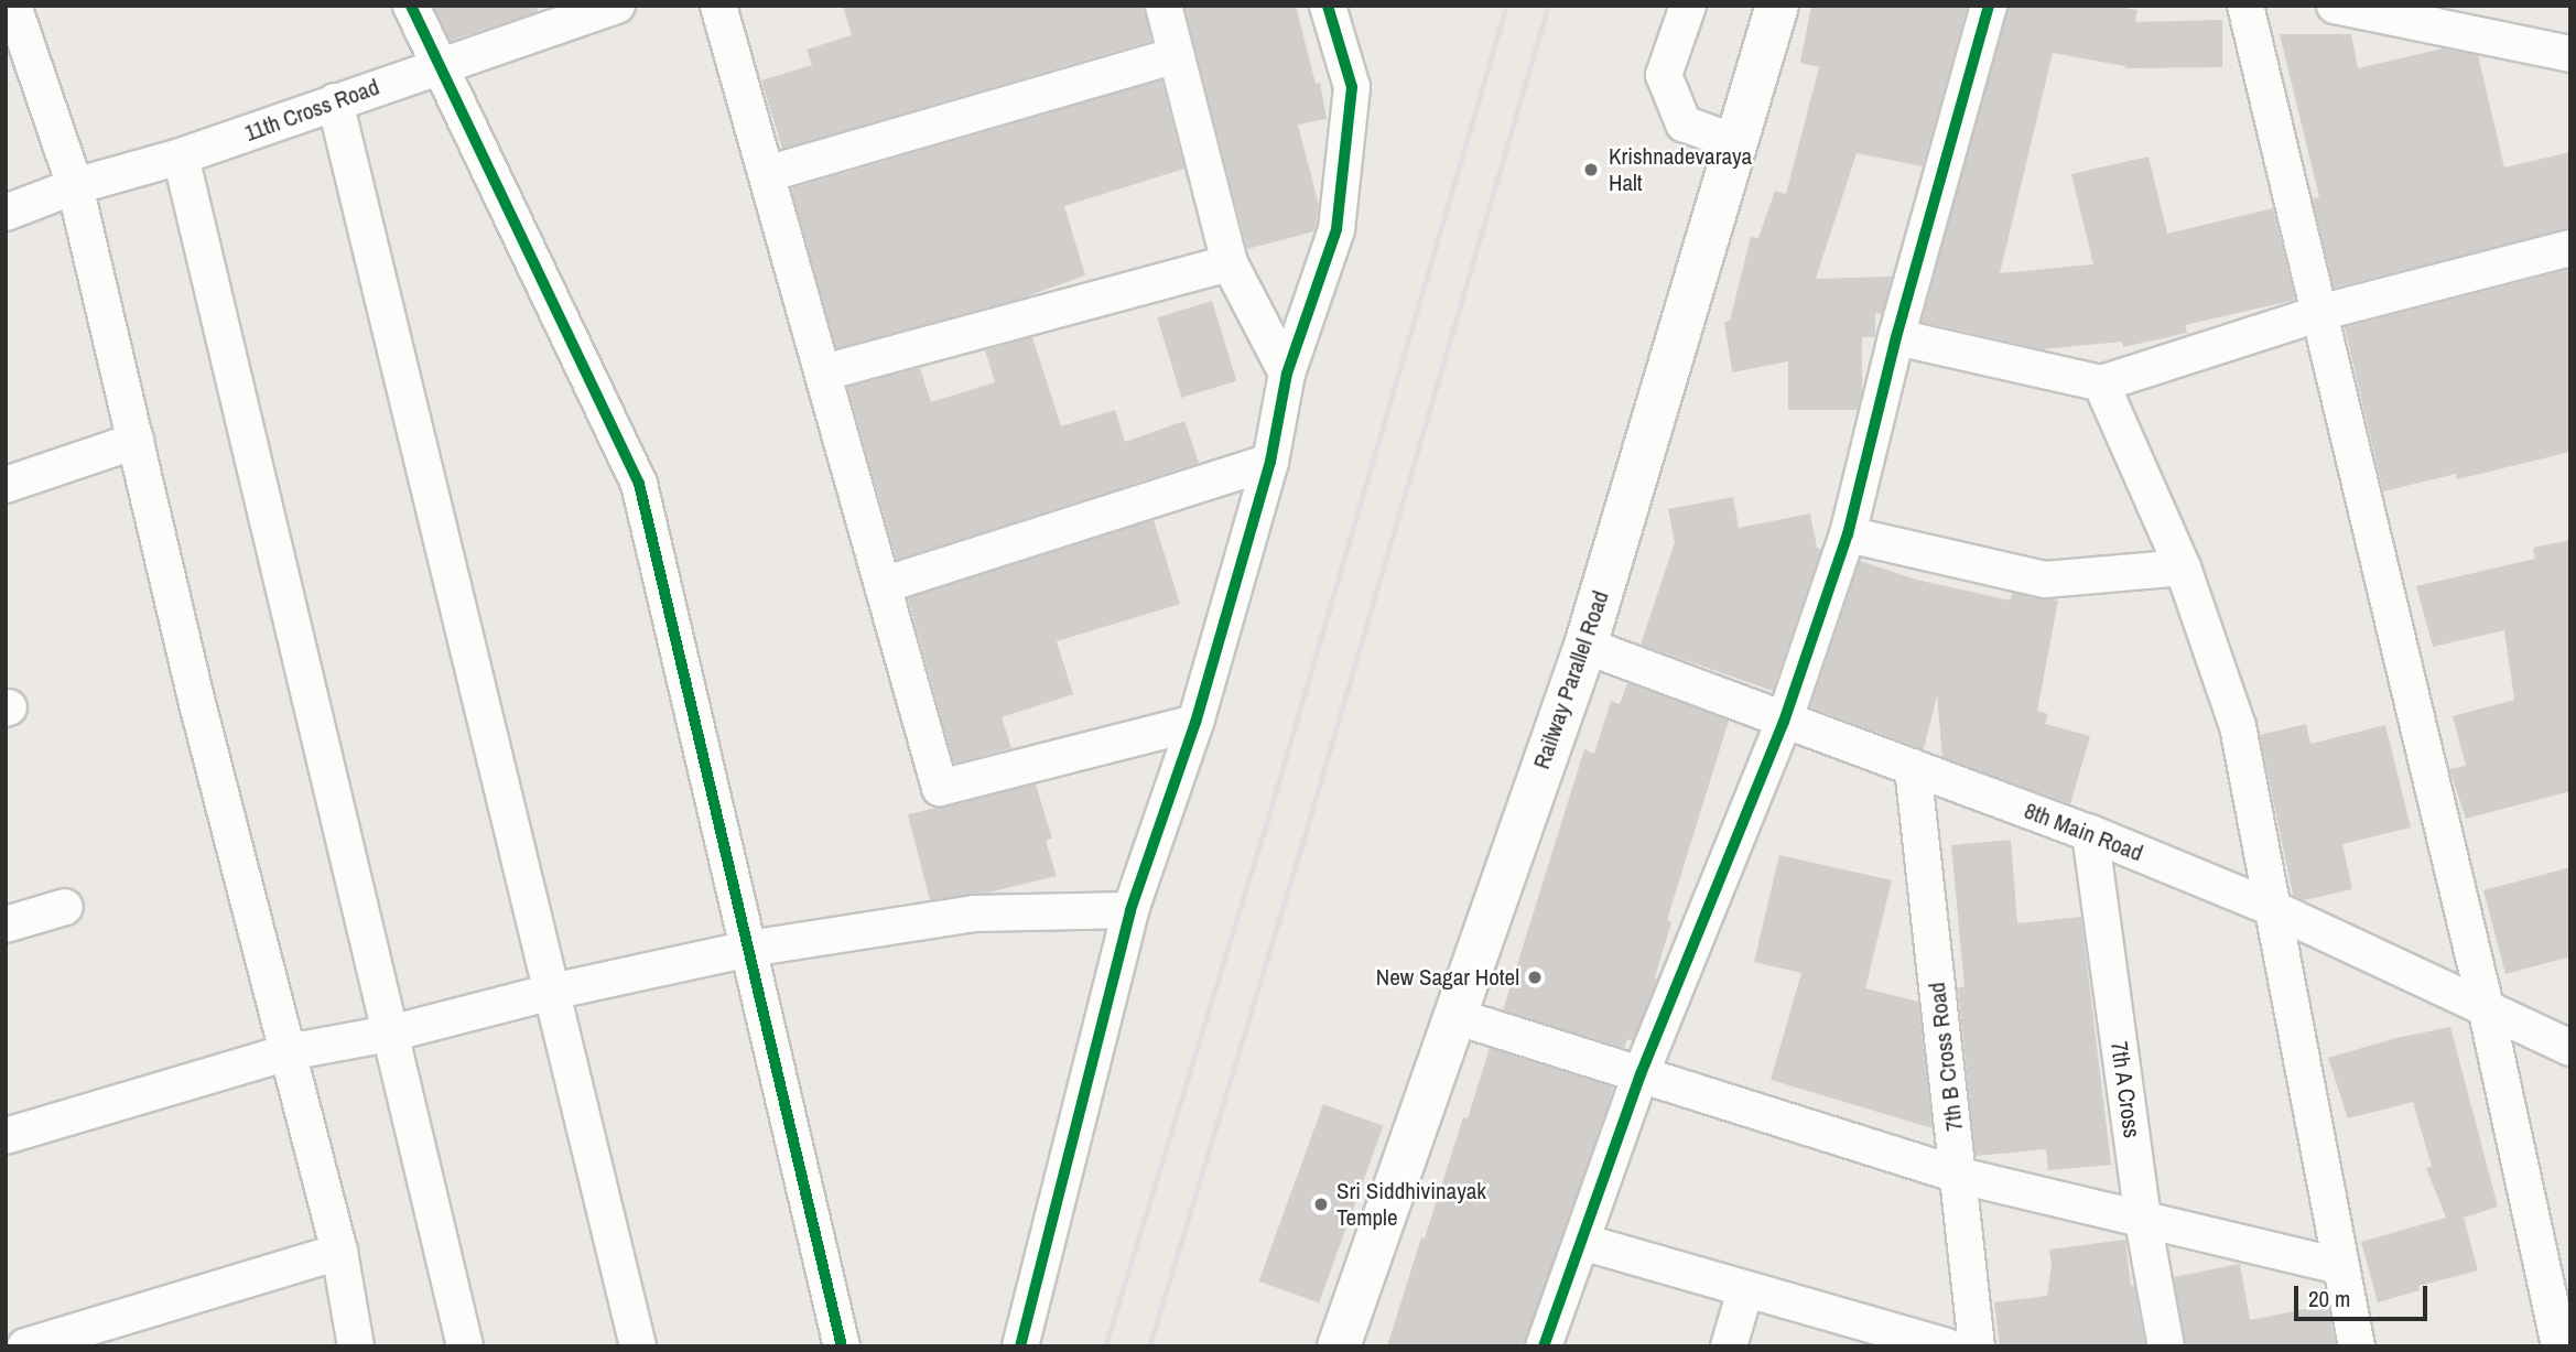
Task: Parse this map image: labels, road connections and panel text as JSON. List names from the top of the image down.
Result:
{
  "streets": {
    "street": [
      "11th Cross Road",
      "Railway Parallel Road",
      "8th Main Road",
      "7th B Cross Road",
      "7th A Cross"
    ]
  },
  "crossings": [
    ["Railway Parallel Road", "8th Main Road"],
    ["8th Main Road", "7th B Cross Road"],
    ["8th Main Road", "7th A Cross"]
  ],
  "places": ["Krishnadevaraya Halt", "New Sagar Hotel", "Sri Siddhivinayak Temple"],
  "scale_bar": "20 m"
}
